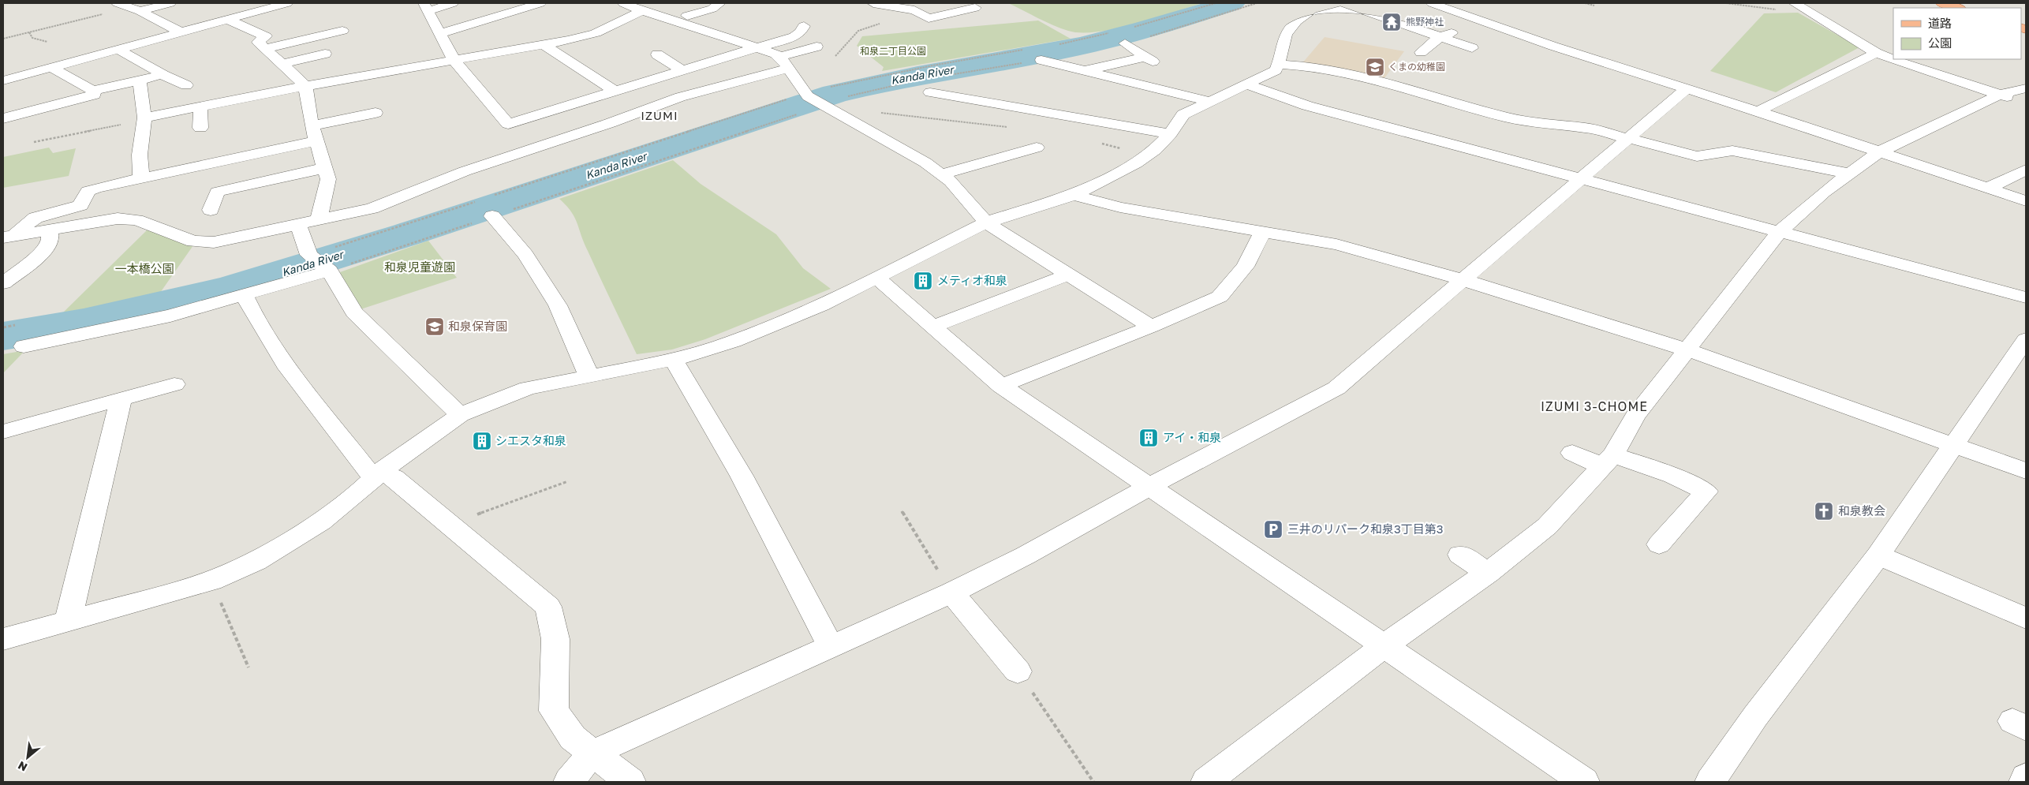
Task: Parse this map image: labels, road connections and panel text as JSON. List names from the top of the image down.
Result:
{
  "districts": ["IZUMI", "IZUMI 3-CHOME"],
  "water": ["Kanda River"],
  "parks": ["和泉二丁目公園", "和泉児童遊園", "一本橋公園"],
  "places": {
    "temple": ["熊野神社"],
    "school or university": ["くまの幼稚園", "和泉保育園"],
    "building": ["メティオ和泉", "アイ・和泉", "シエスタ和泉"],
    "church": ["和泉教会"],
    "parking": ["三井のリパーク和泉3丁目第3"]
  },
  "legend": ["道路", "公園"],
  "north": "bottom left"
}
